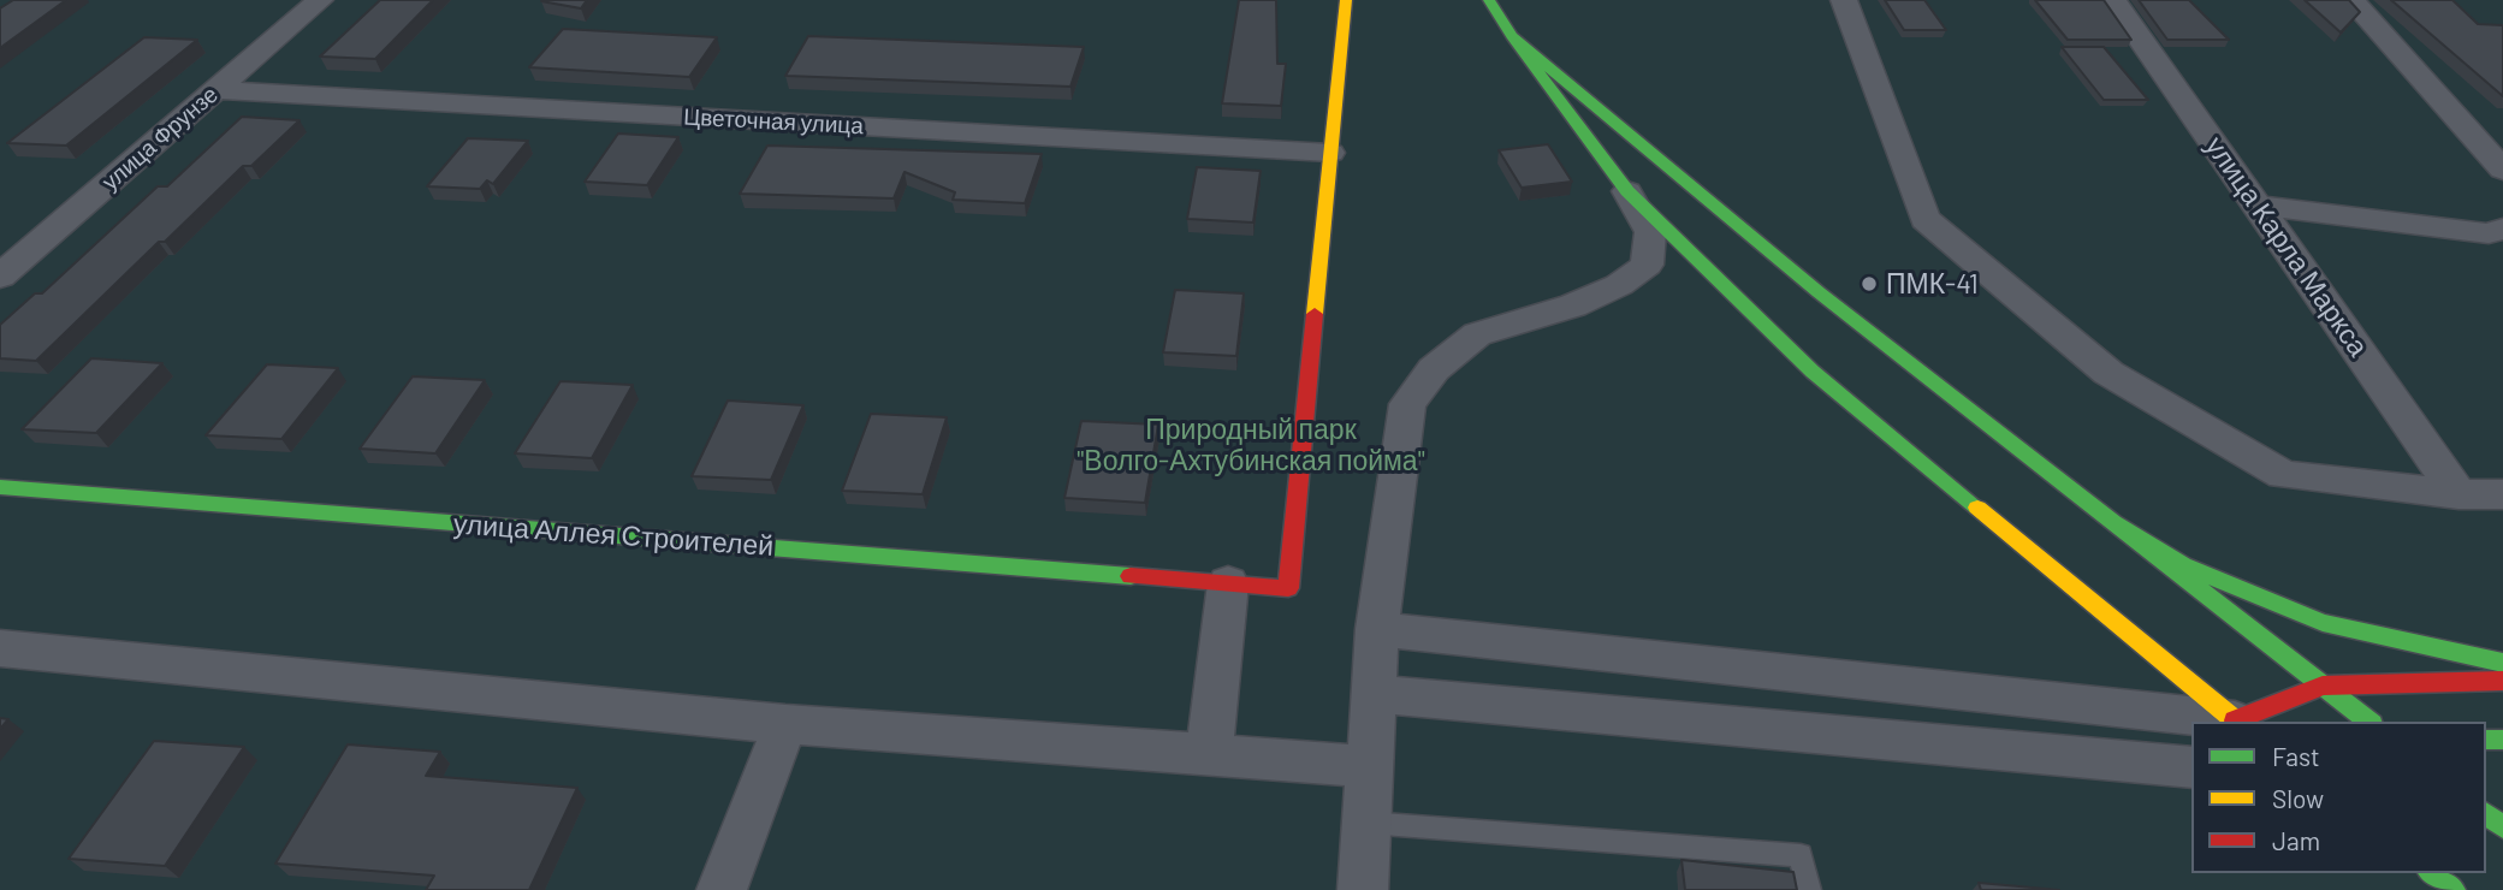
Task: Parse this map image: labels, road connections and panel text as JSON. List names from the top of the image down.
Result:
{
  "streets": {
    "street": [
      "Цветочная улица",
      "улица Фрунзе",
      "улица Карла Маркса",
      "улица Аллея Строителей"
    ]
  },
  "crossings": [
    ["Цветочная улица", "улица Фрунзе"],
    ["Цветочная улица", "улица Аллея Строителей"]
  ],
  "parks": ["Природный парк \"Волго-Ахтубинская пойма\""],
  "places": ["ПМК-41"],
  "legend": ["Fast", "Slow", "Jam"]
}
